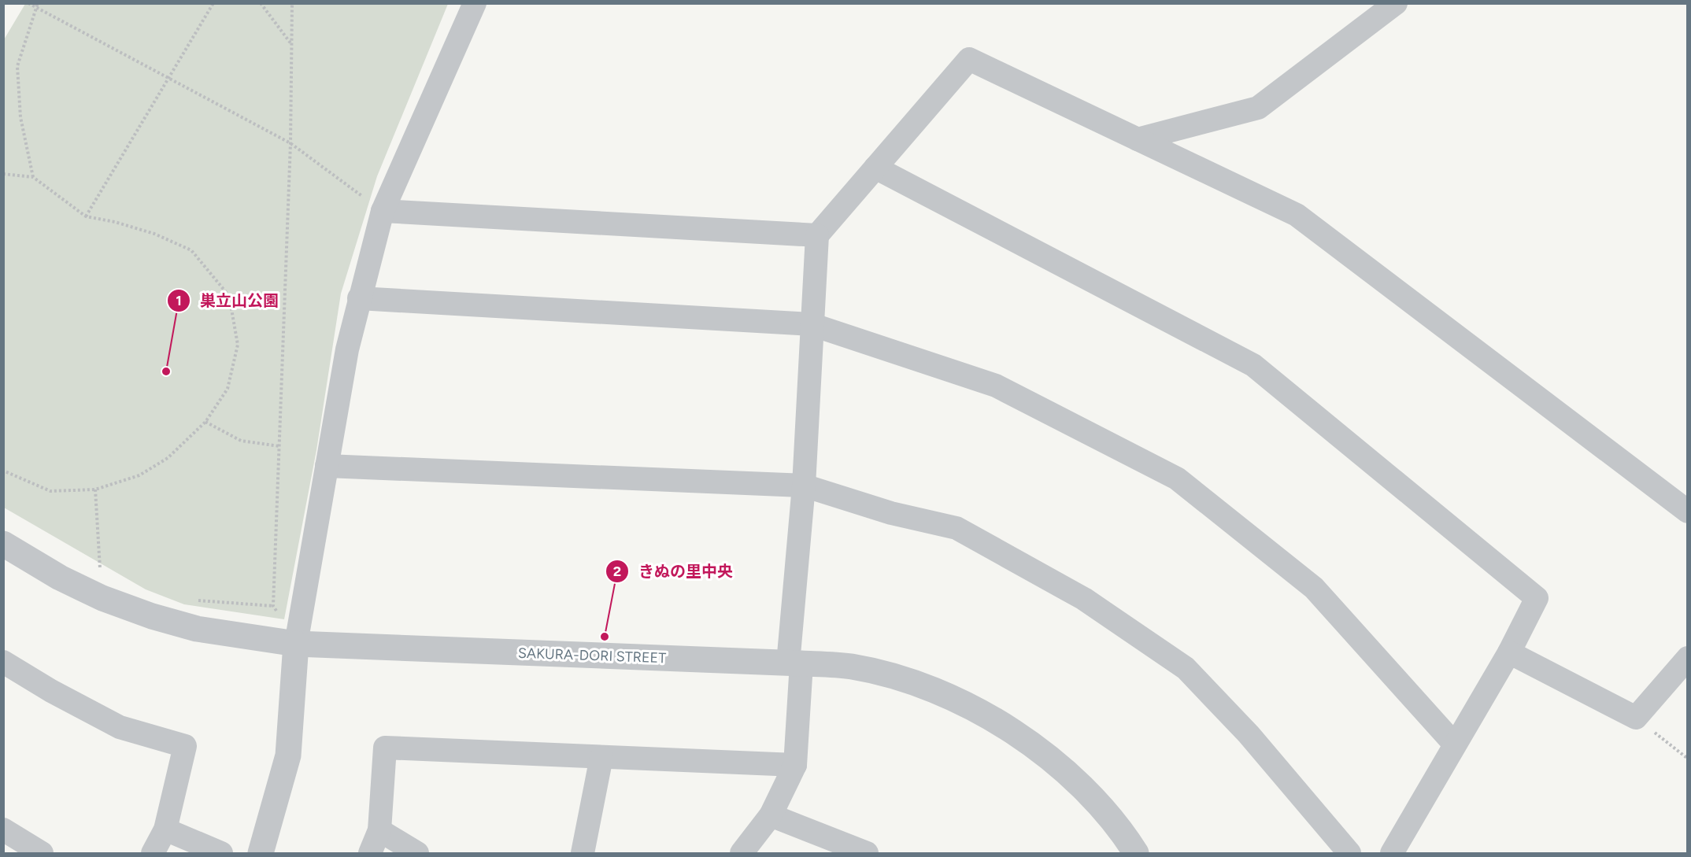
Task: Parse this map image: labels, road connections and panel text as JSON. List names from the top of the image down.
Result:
{
  "streets": {
    "street": ["SAKURA-DORI STREET"]
  },
  "places": ["巣立山公園", "きぬの里中央"]
}
